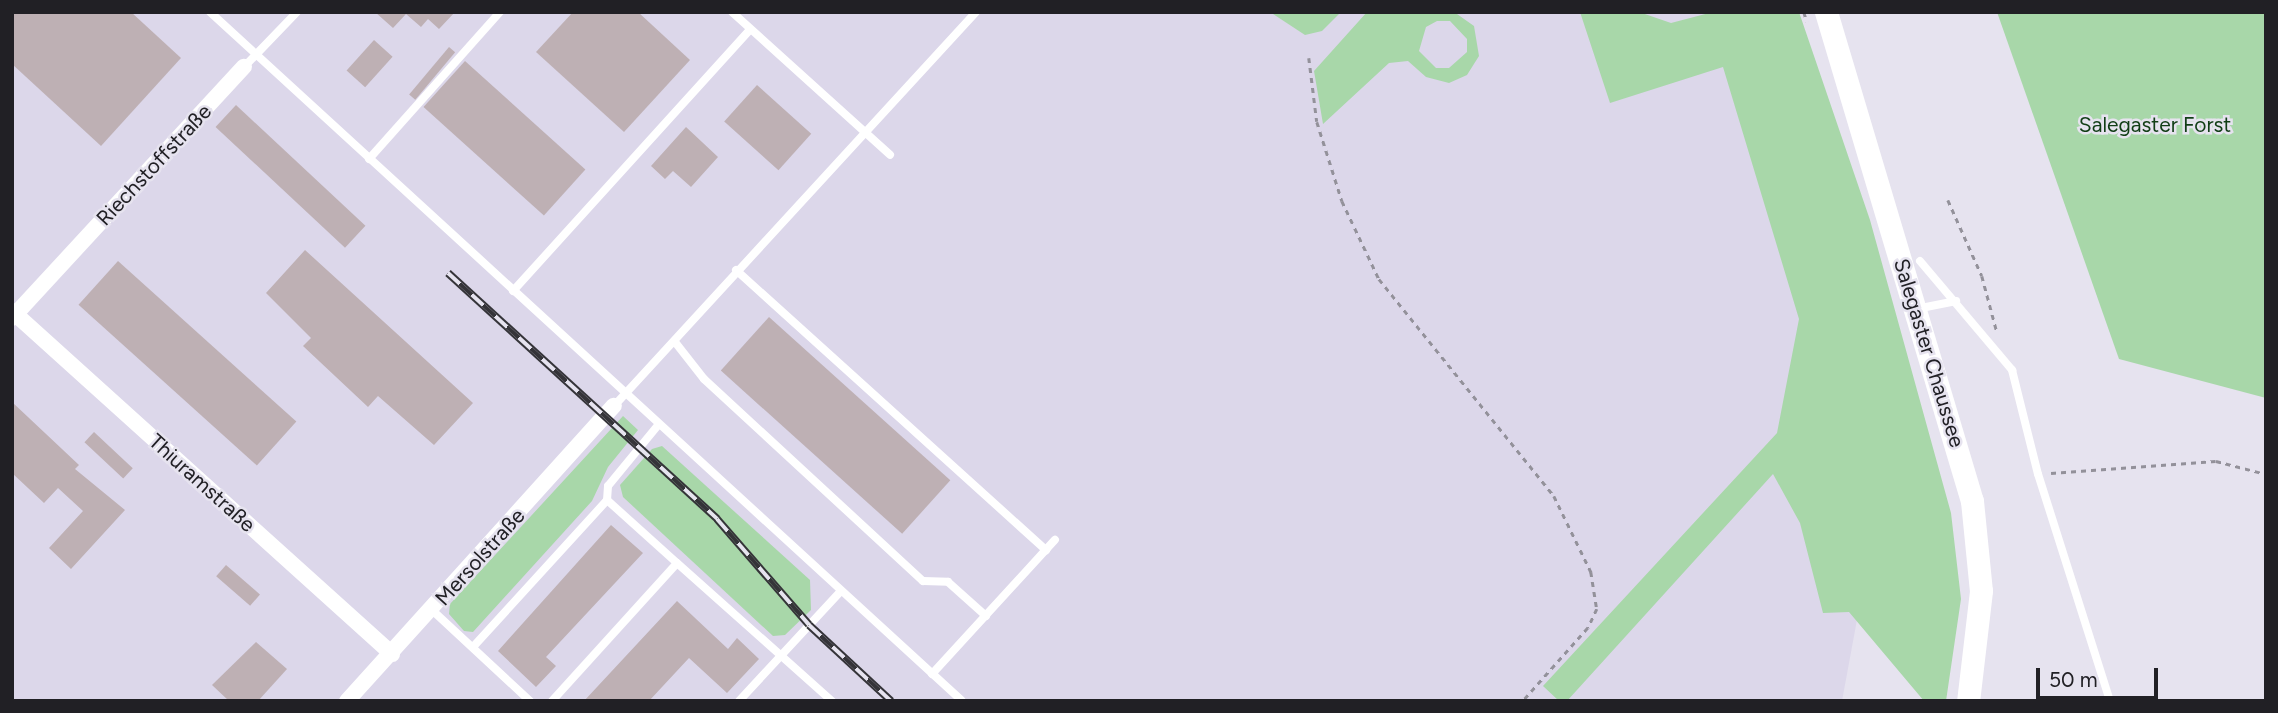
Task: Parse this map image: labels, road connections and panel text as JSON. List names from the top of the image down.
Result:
{
  "streets": {
    "main road": ["Salegaster Chaussee"],
    "street": ["Riechstoffstraße", "Thiuramstraße", "Mersolstraße"]
  },
  "crossings": [
    ["Riechstoffstraße", "Thiuramstraße"],
    ["Thiuramstraße", "Mersolstraße"]
  ],
  "parks": ["Salegaster Forst"],
  "scale_bar": "50 m"
}
